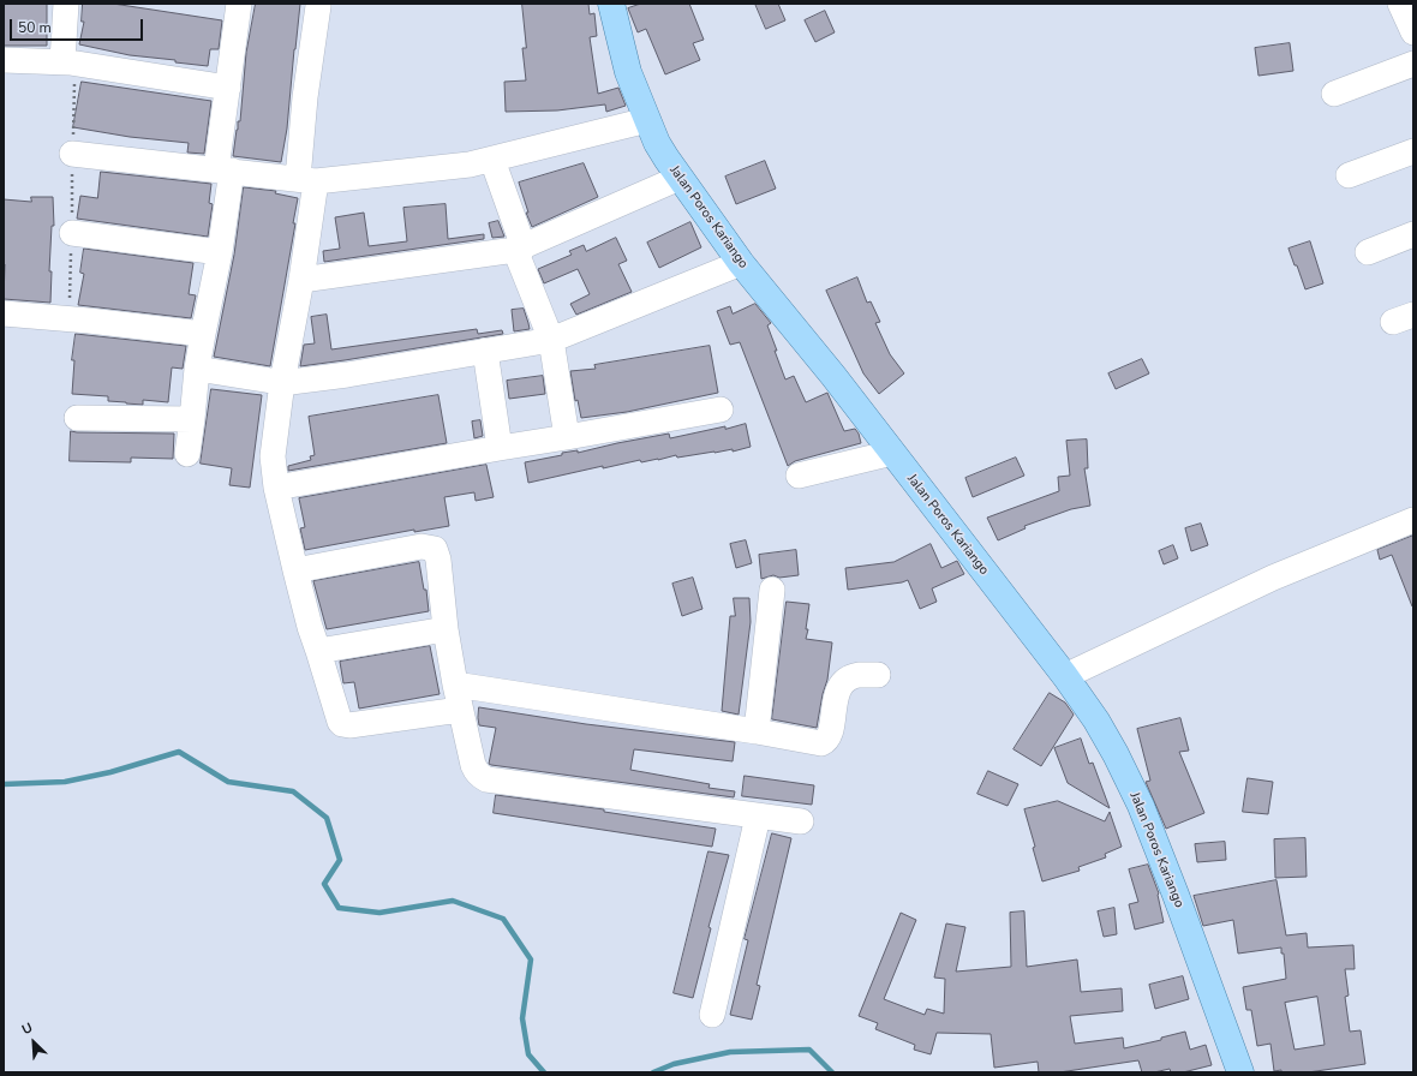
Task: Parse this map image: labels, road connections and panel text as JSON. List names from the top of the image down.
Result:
{
  "streets": {
    "main road": ["Jalan Poros Kariango"]
  },
  "scale_bar": "50 m",
  "north": "top left"
}
